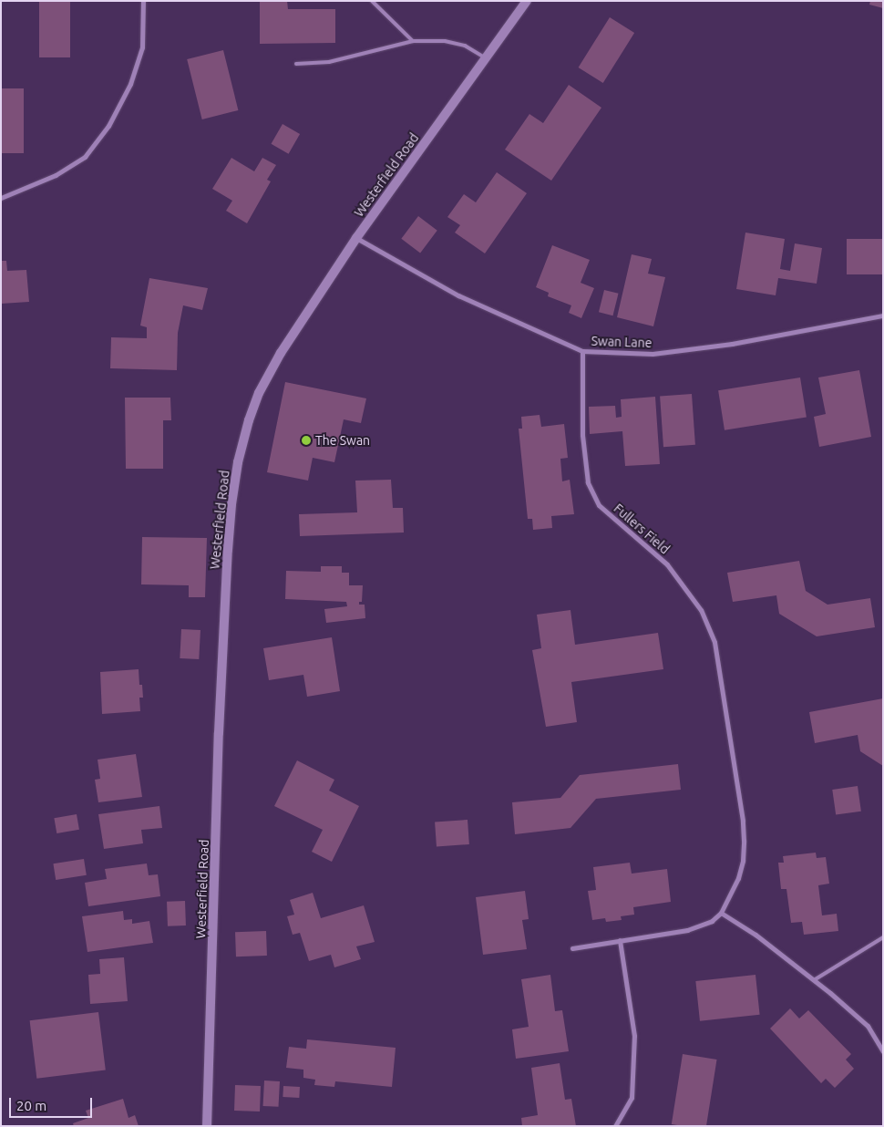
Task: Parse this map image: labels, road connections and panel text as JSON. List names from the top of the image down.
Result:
{
  "streets": {
    "main road": ["Westerfield Road"],
    "street": ["Swan Lane", "Fullers Field"]
  },
  "crossings": [
    ["Westerfield Road", "Swan Lane"],
    ["Swan Lane", "Fullers Field"]
  ],
  "places": ["The Swan"],
  "scale_bar": "20 m"
}
